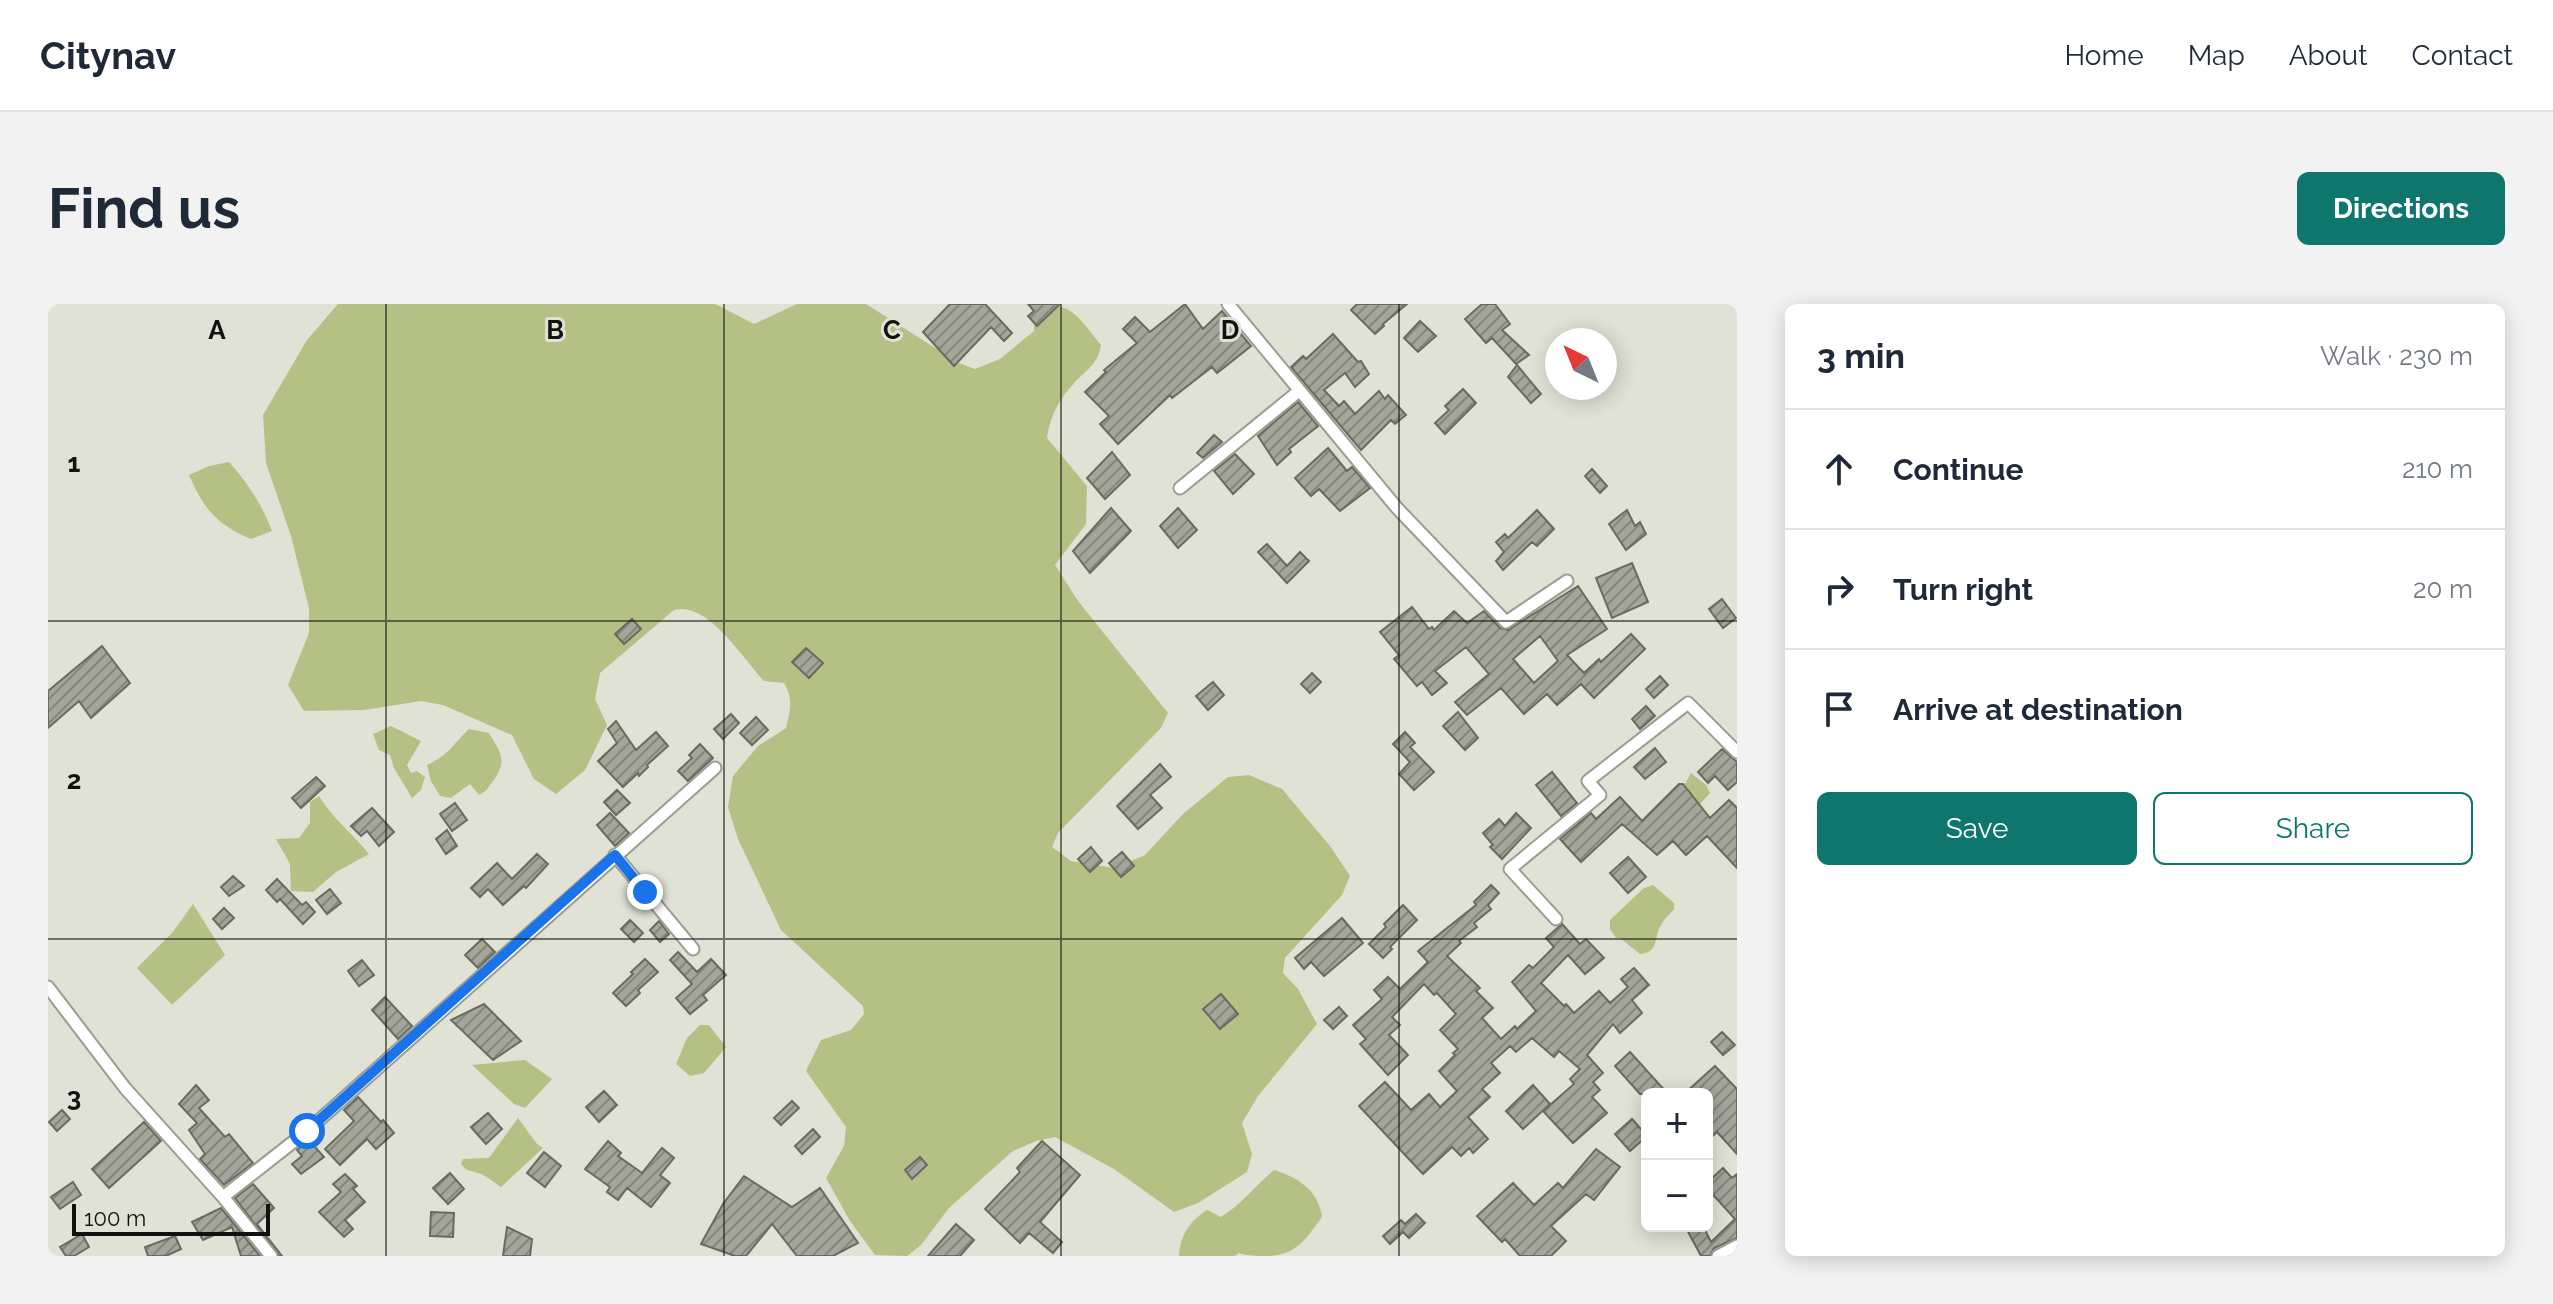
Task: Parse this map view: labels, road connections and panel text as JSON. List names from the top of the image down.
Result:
{
  "scale_bar": "100 m",
  "north": "top left",
  "page": {
    "header": "Citynav",
    "nav": [
      "Home",
      "Map",
      "About",
      "Contact"
    ],
    "buttons": [
      "Directions",
      ["Save", "Share"]
    ],
    "title": "Find us",
    "heading": ["3 min", "Walk · 230 m"],
    "list": [
      ["Continue", "210 m"],
      ["Turn right", "20 m"],
      "Arrive at destination"
    ],
    "map_buttons": ["+", "−"],
    "scale": "100 m"
  },
  "grid": {
    "columns": [
      "A",
      "B",
      "C",
      "D"
    ],
    "rows": ["1", "2", "3"]
  }
}
